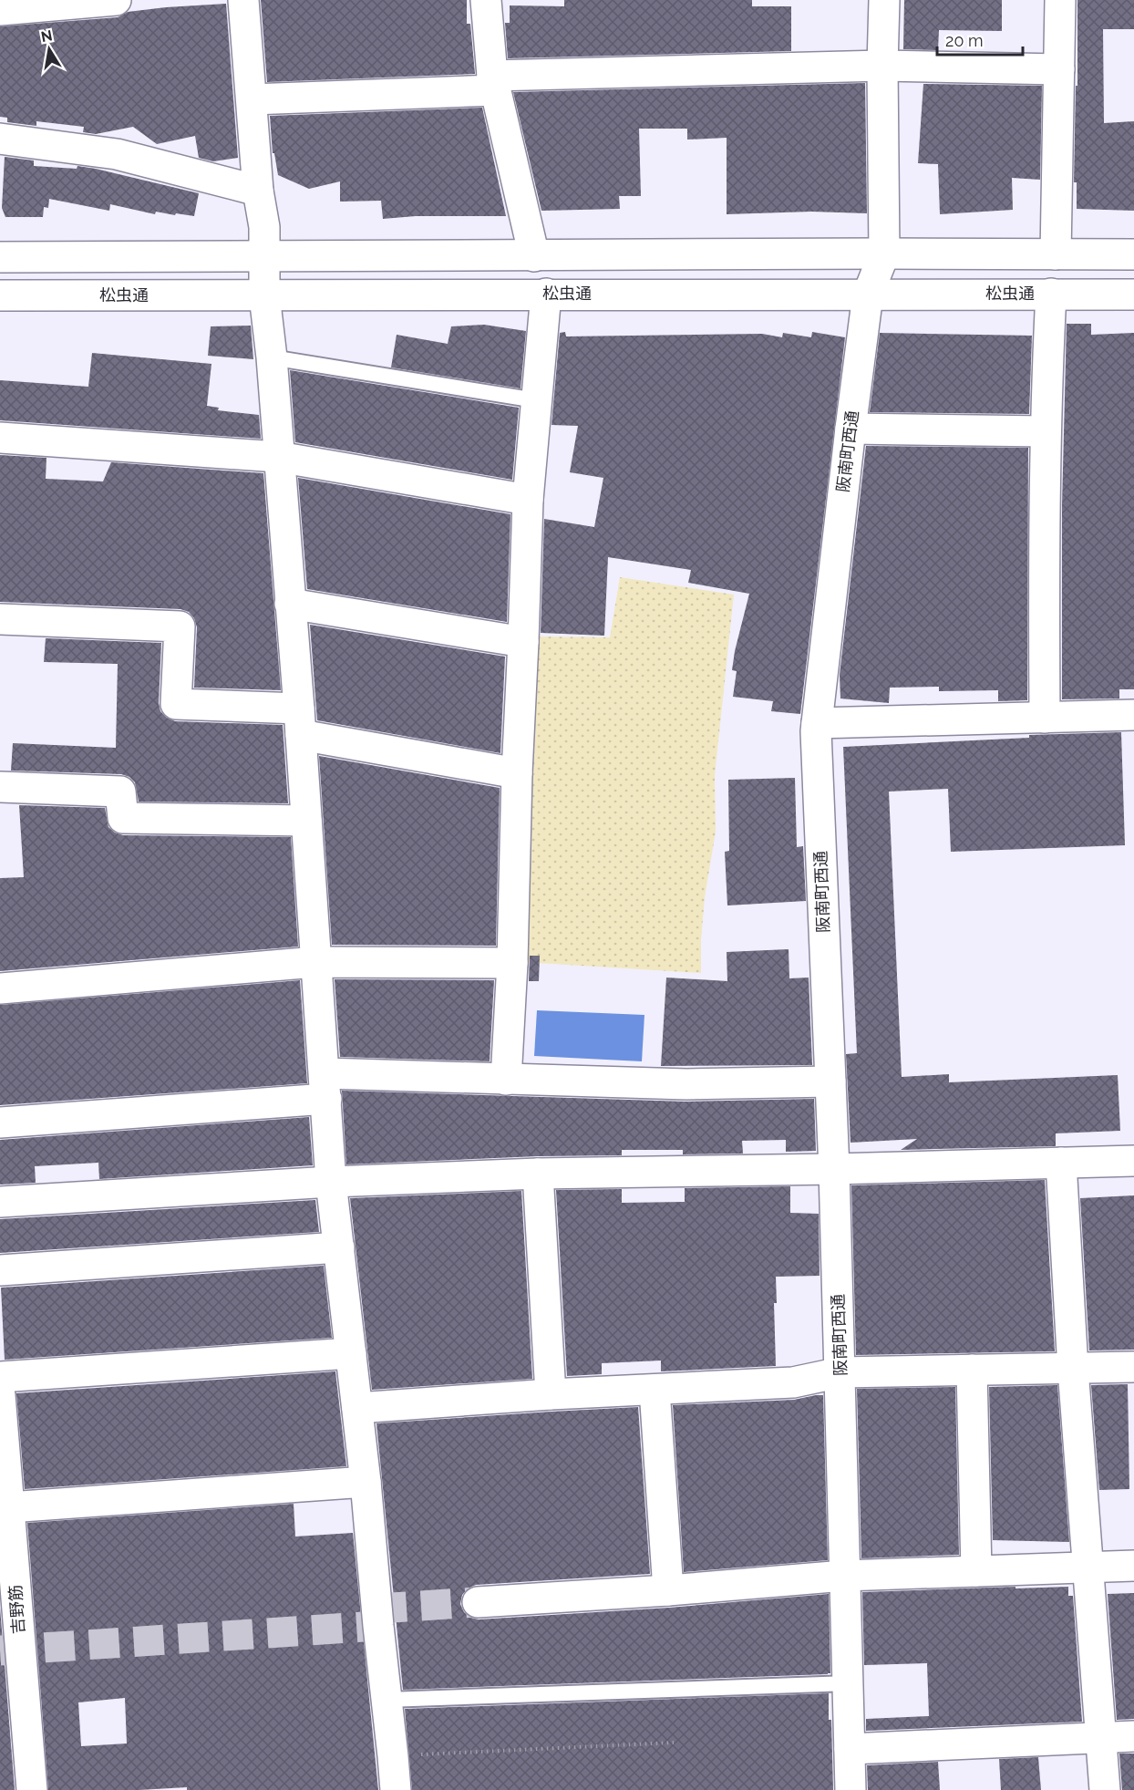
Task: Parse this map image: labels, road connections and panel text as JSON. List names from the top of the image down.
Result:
{
  "streets": {
    "street": ["松虫通", "阪南町西通", "吉野筋"]
  },
  "crossings": [
    ["松虫通", "阪南町西通"]
  ],
  "scale_bar": "20 m",
  "north": "top"
}
